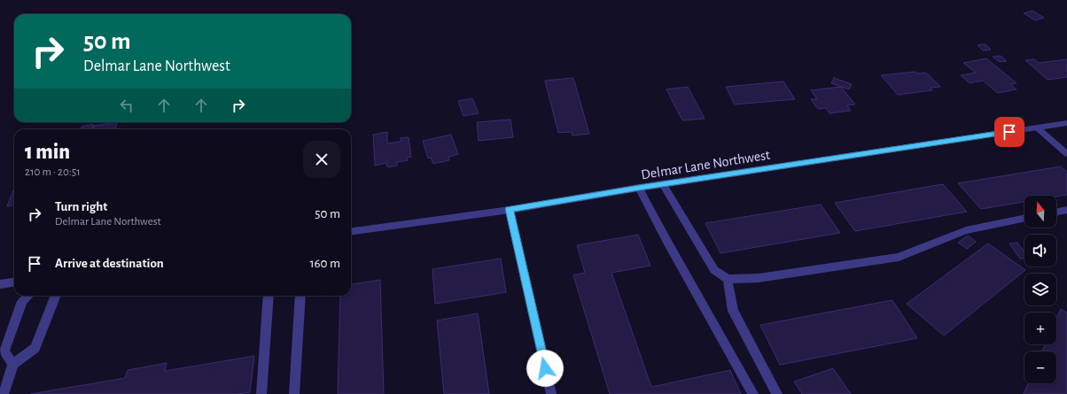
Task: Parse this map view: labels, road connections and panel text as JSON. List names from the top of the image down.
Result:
{
  "streets": {
    "street": ["Delmar Lane Northwest"]
  },
  "north": "top",
  "page": {
    "turn": ["50 m", "Delmar Lane Northwest"],
    "heading": ["1 min", "210 m · 20:51"],
    "list": [
      {
        "name": "Turn right",
        "note": "Delmar Lane Northwest",
        "value": "50 m"
      },
      {
        "name": "Arrive at destination",
        "value": "160 m"
      }
    ],
    "map_buttons": ["+", "−"]
  }
}
